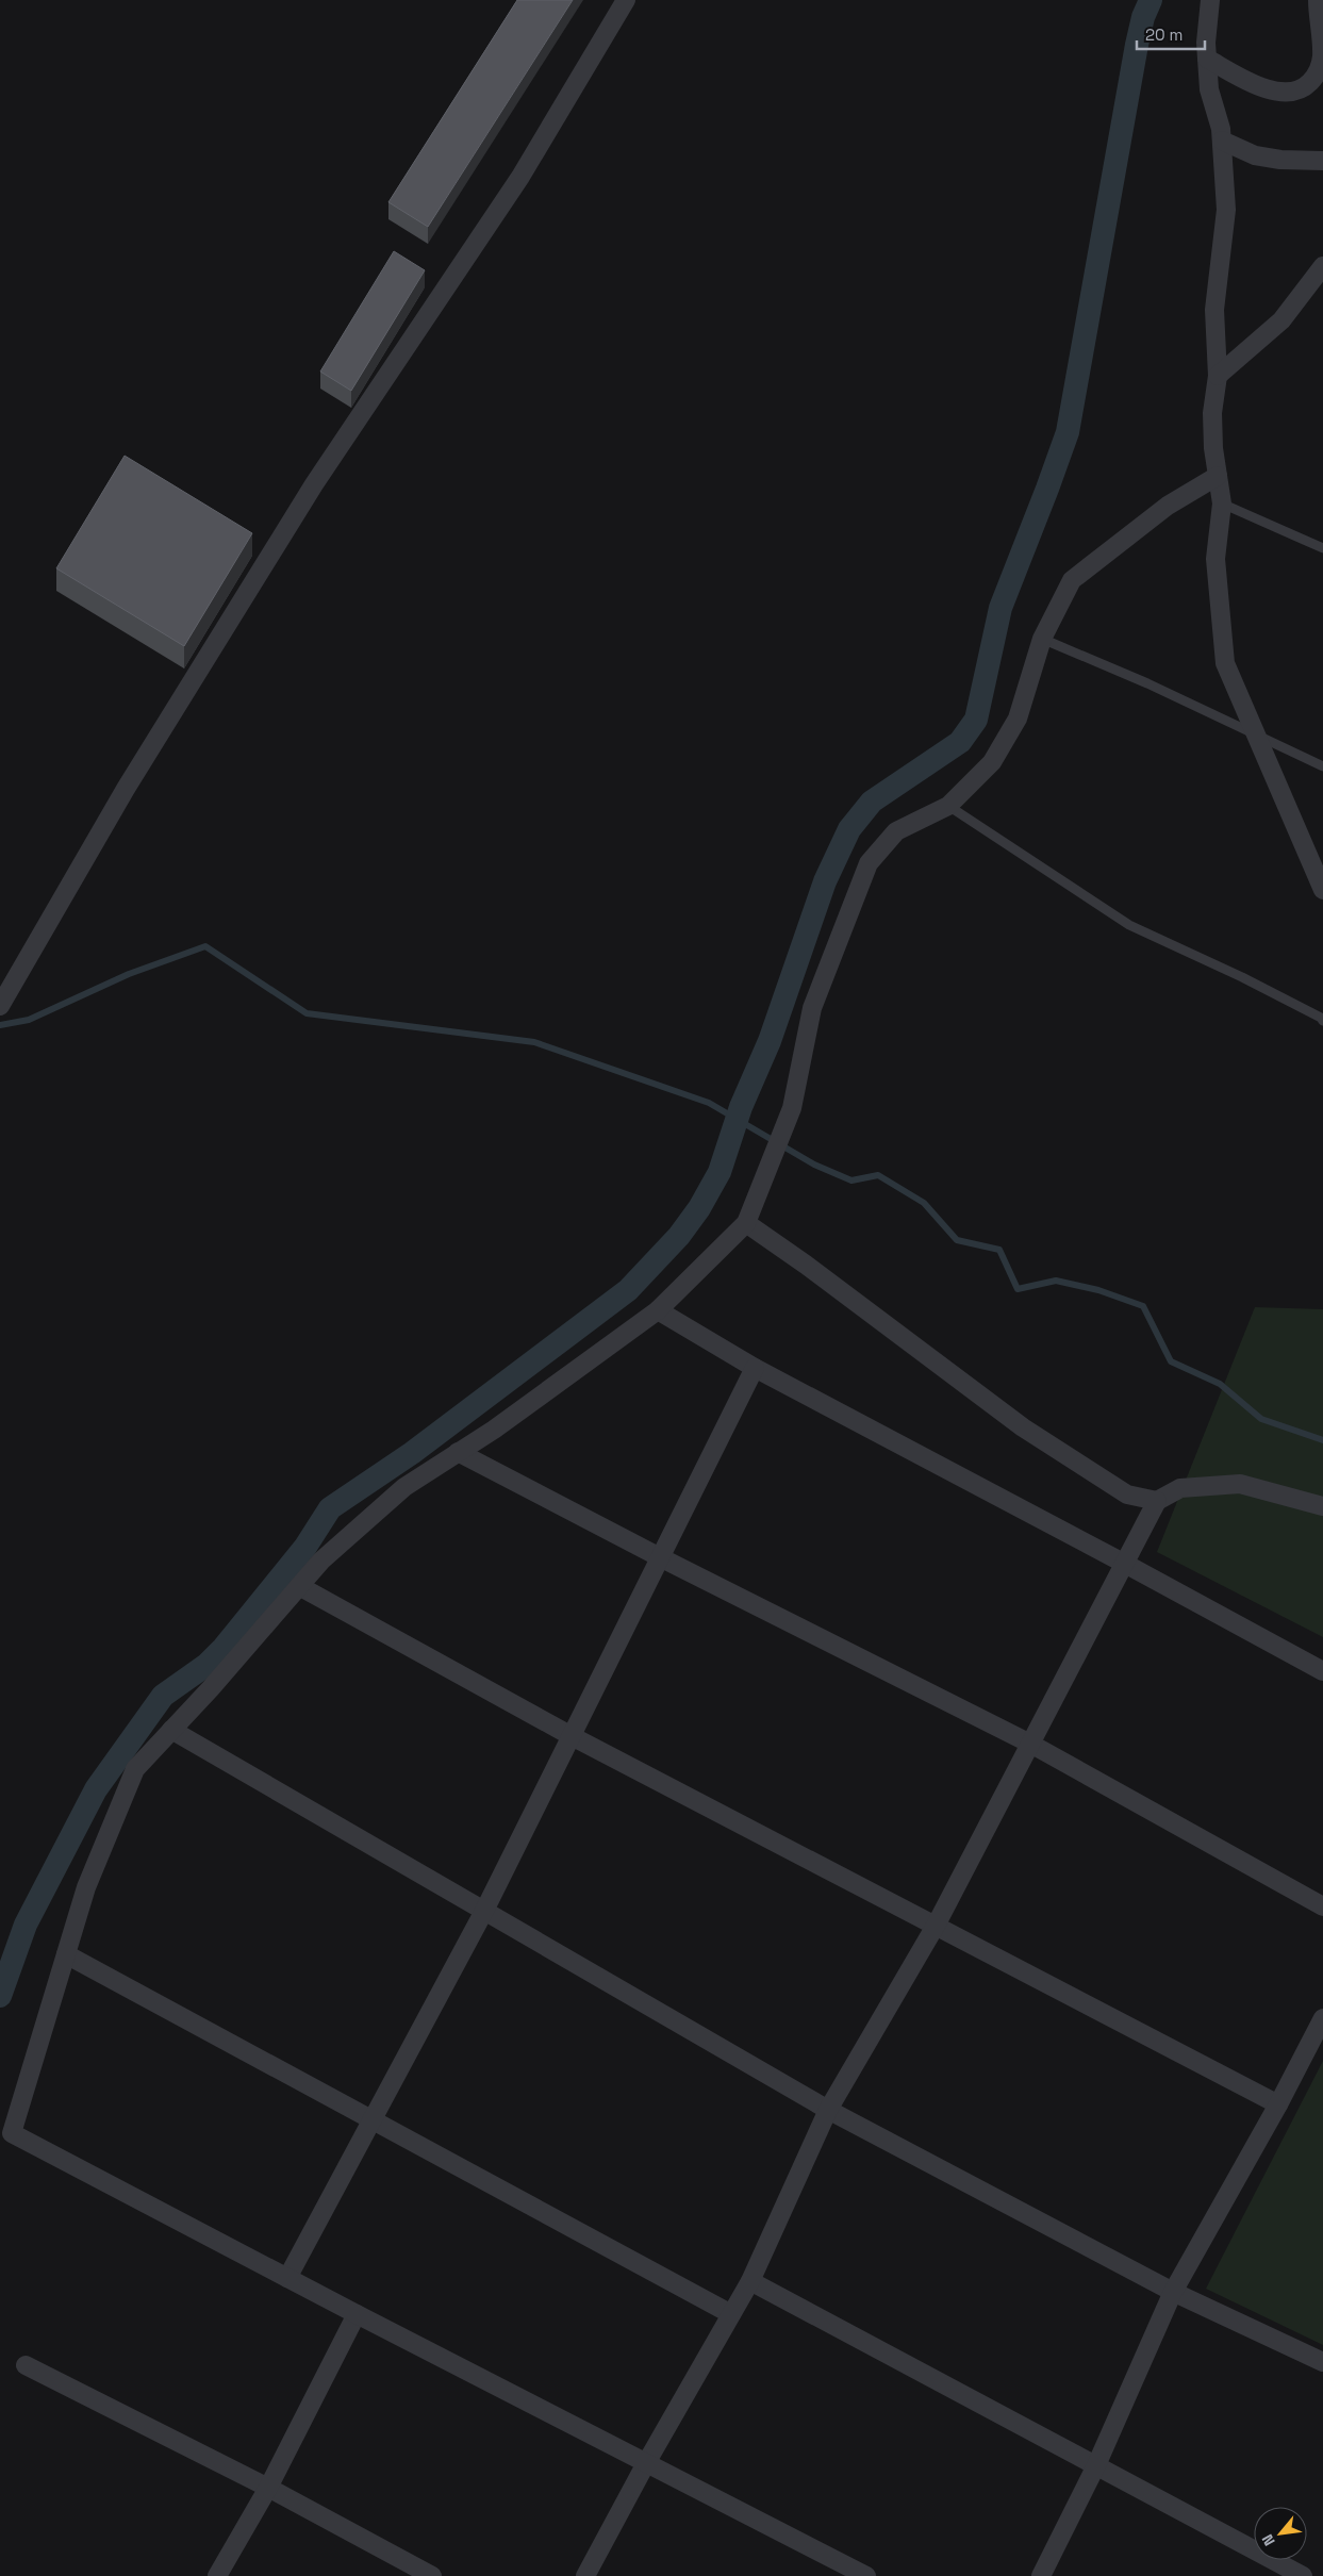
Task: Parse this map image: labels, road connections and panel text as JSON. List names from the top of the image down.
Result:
{
  "scale_bar": "20 m",
  "north": "bottom left"
}
